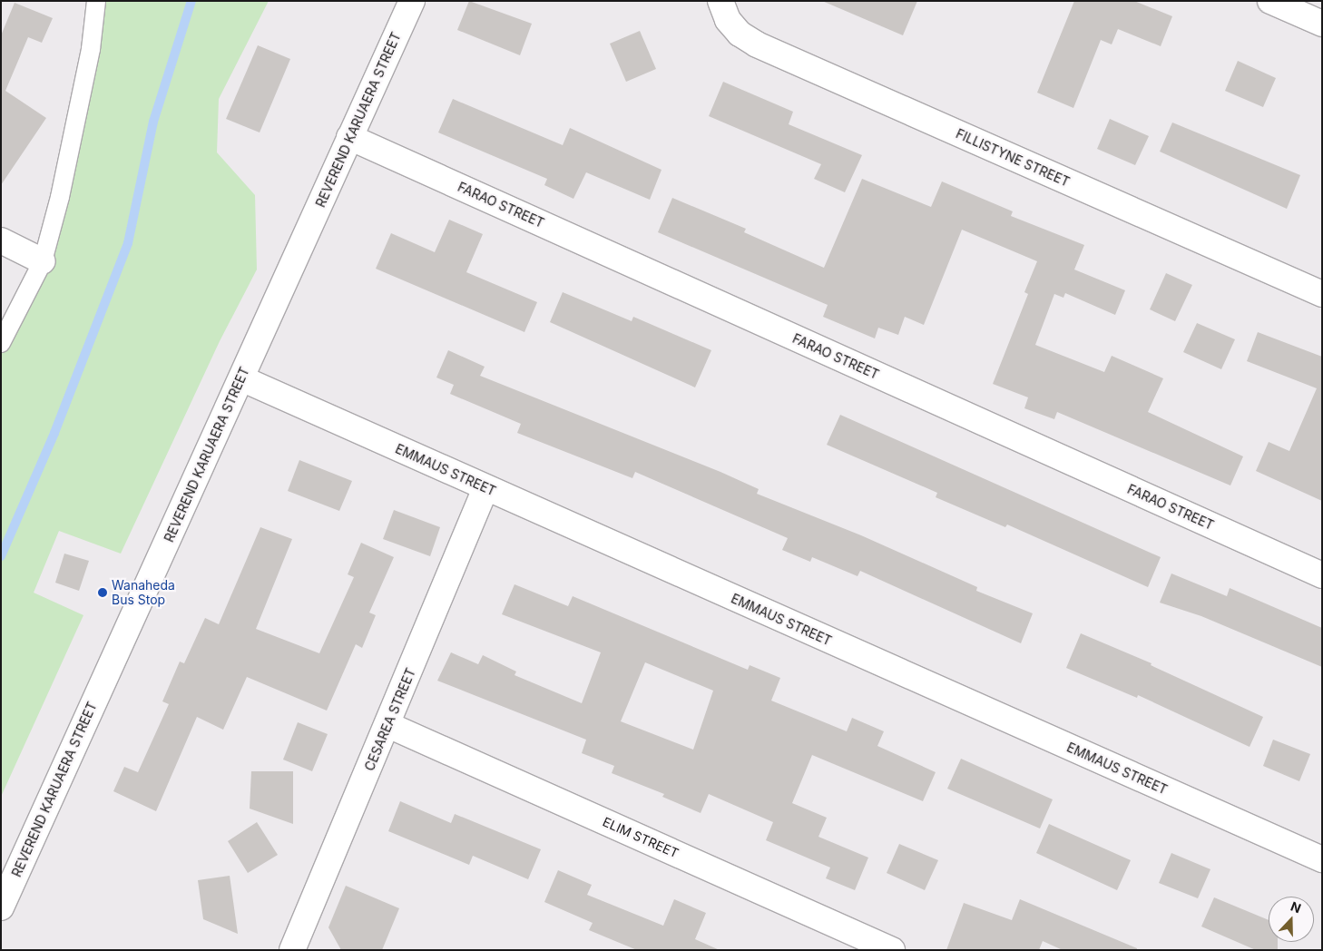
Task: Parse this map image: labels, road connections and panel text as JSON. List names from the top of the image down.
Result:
{
  "streets": {
    "street": [
      "REVEREND KARUAERA STREET",
      "FILLISTYNE STREET",
      "FARAO STREET",
      "EMMAUS STREET",
      "CESAREA STREET",
      "ELIM STREET"
    ]
  },
  "crossings": [
    ["REVEREND KARUAERA STREET", "FARAO STREET"],
    ["REVEREND KARUAERA STREET", "EMMAUS STREET"],
    ["EMMAUS STREET", "CESAREA STREET"],
    ["CESAREA STREET", "ELIM STREET"]
  ],
  "places": ["Wanaheda Bus Stop"],
  "north": "top"
}
